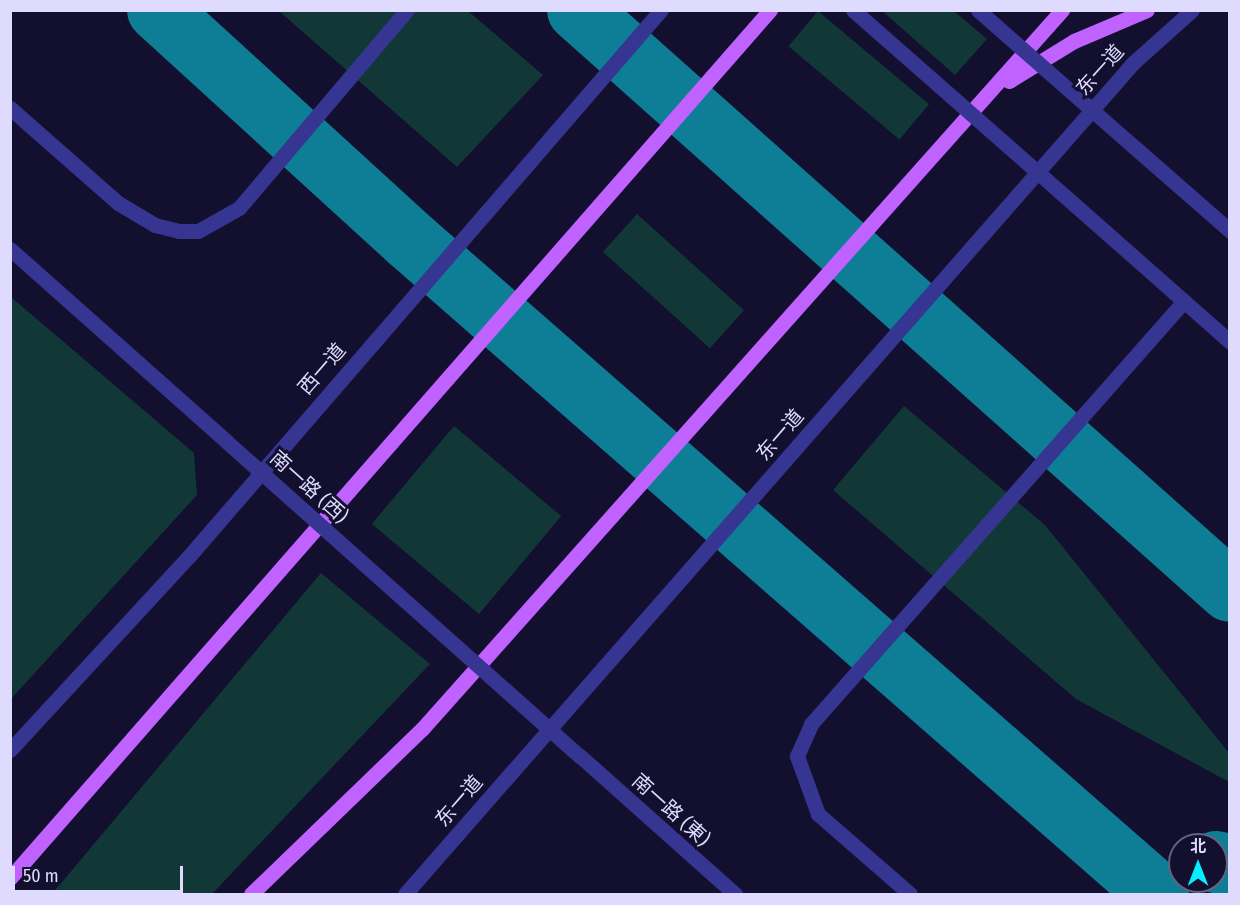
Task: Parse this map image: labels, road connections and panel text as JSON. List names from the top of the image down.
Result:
{
  "streets": {
    "street": [
      "东一道",
      "西一道",
      "南一路 (西)",
      "南一路 (東)"
    ]
  },
  "crossings": [
    ["南一路 (西)", "南一路 (東)"]
  ],
  "scale_bar": "50 m",
  "north": "top"
}
